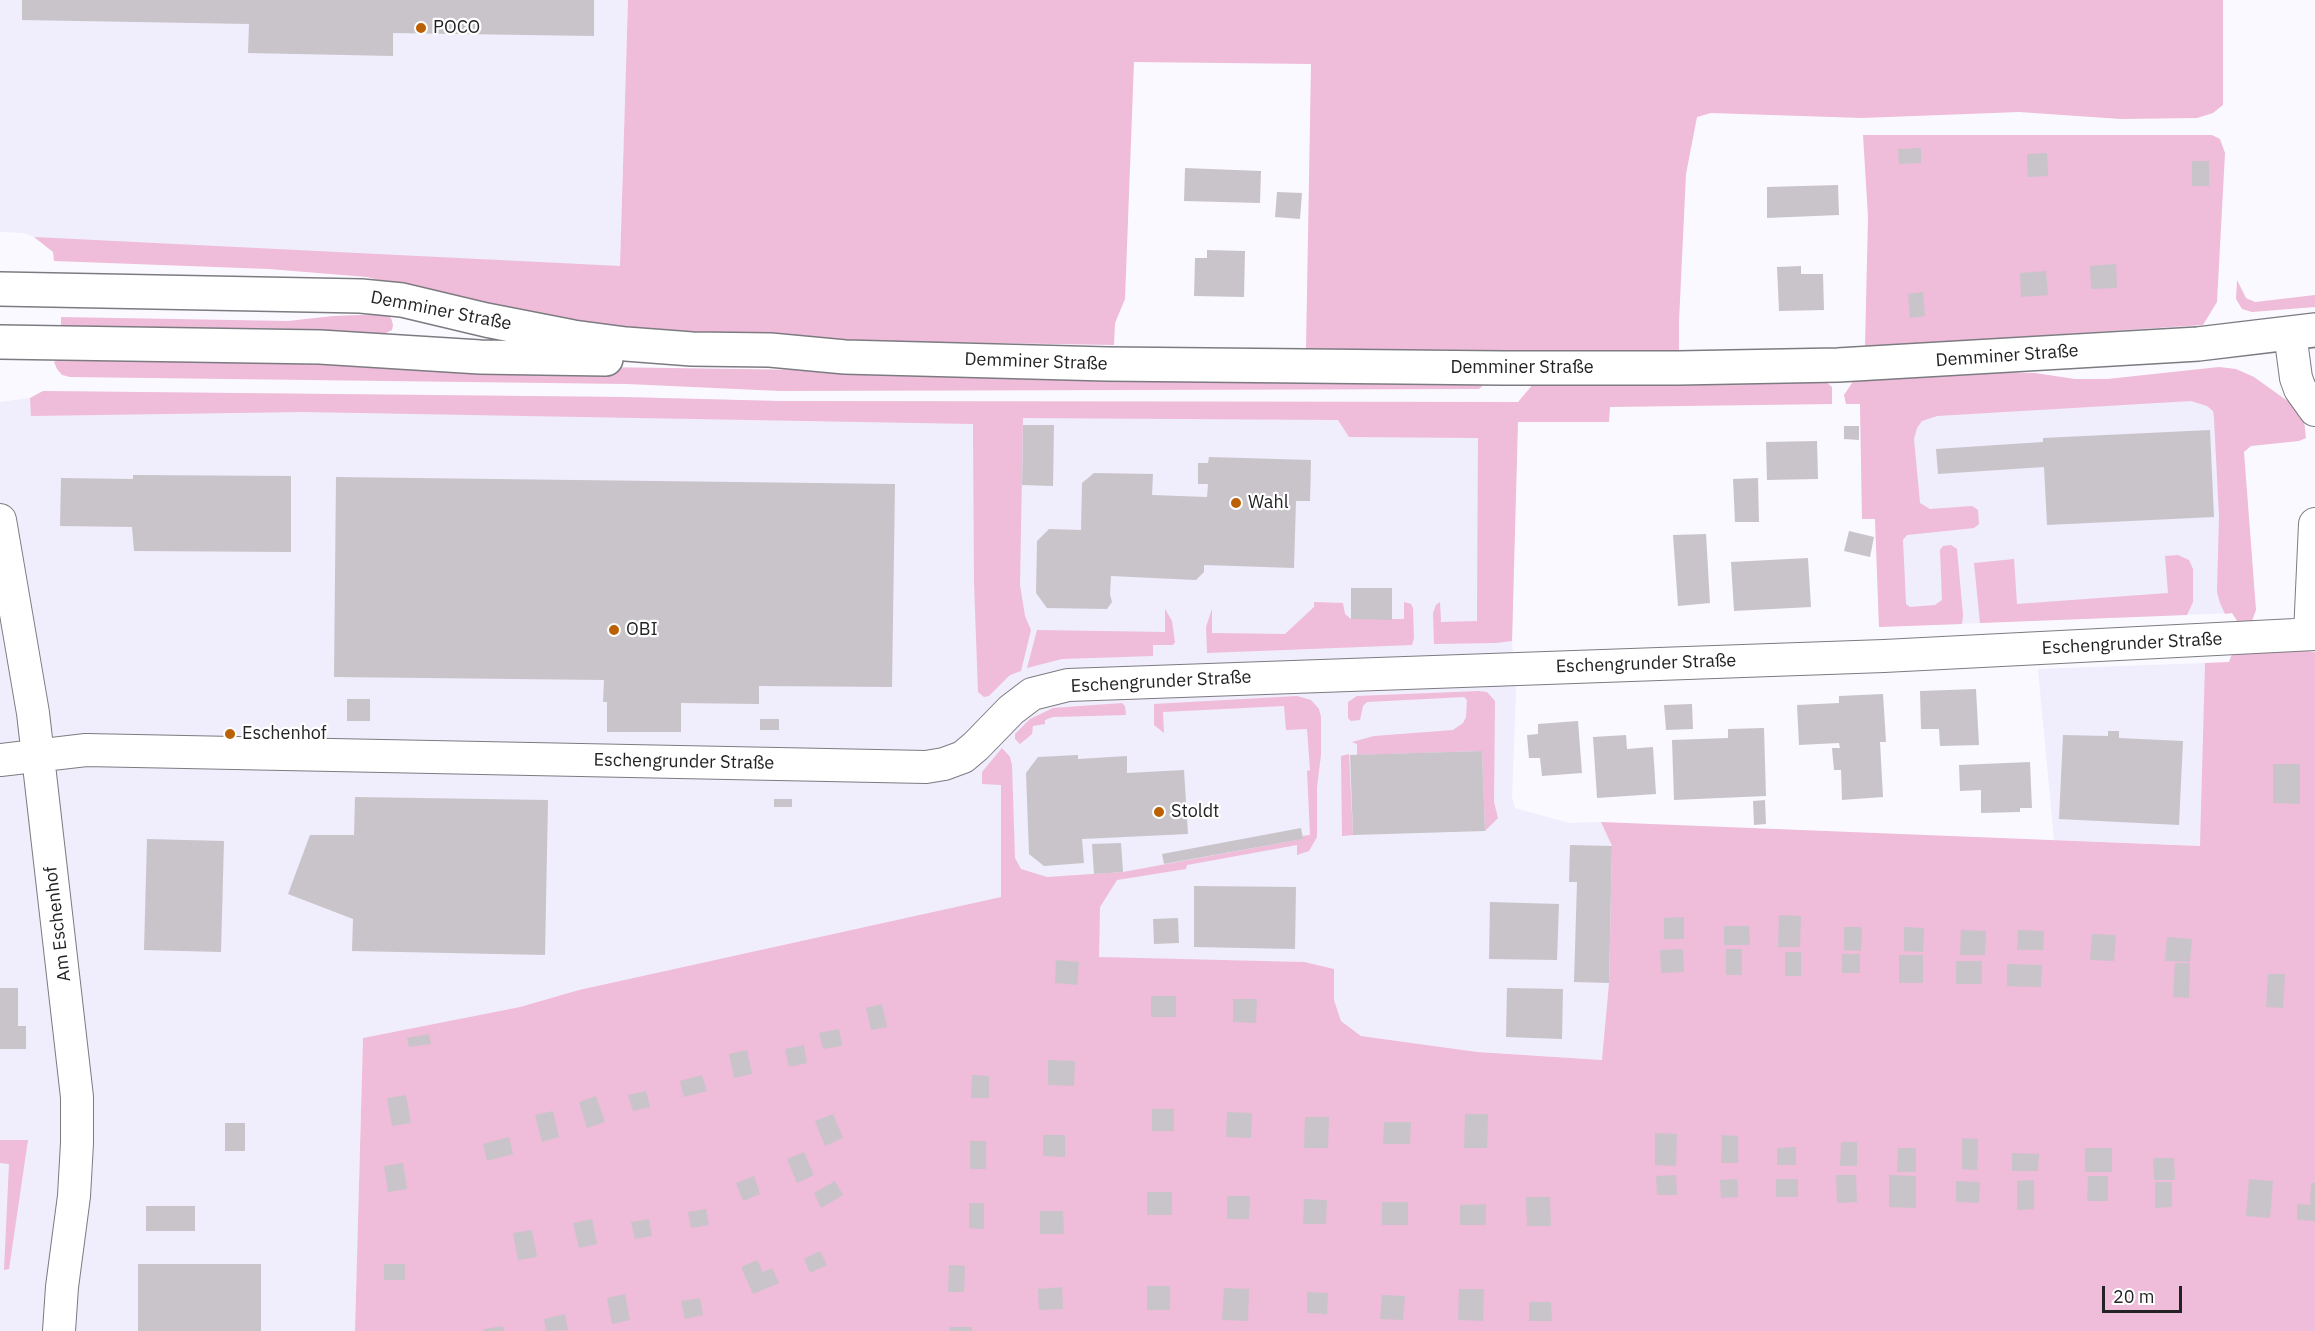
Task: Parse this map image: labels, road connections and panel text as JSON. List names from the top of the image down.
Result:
{
  "streets": {
    "main road": ["Demminer Straße"],
    "street": ["Eschengrunder Straße", "Am Eschenhof"]
  },
  "crossings": [
    ["Eschengrunder Straße", "Am Eschenhof"]
  ],
  "places": [
    "POCO",
    "Wahl",
    "OBI",
    "Eschenhof",
    "Stoldt"
  ],
  "scale_bar": "20 m"
}
